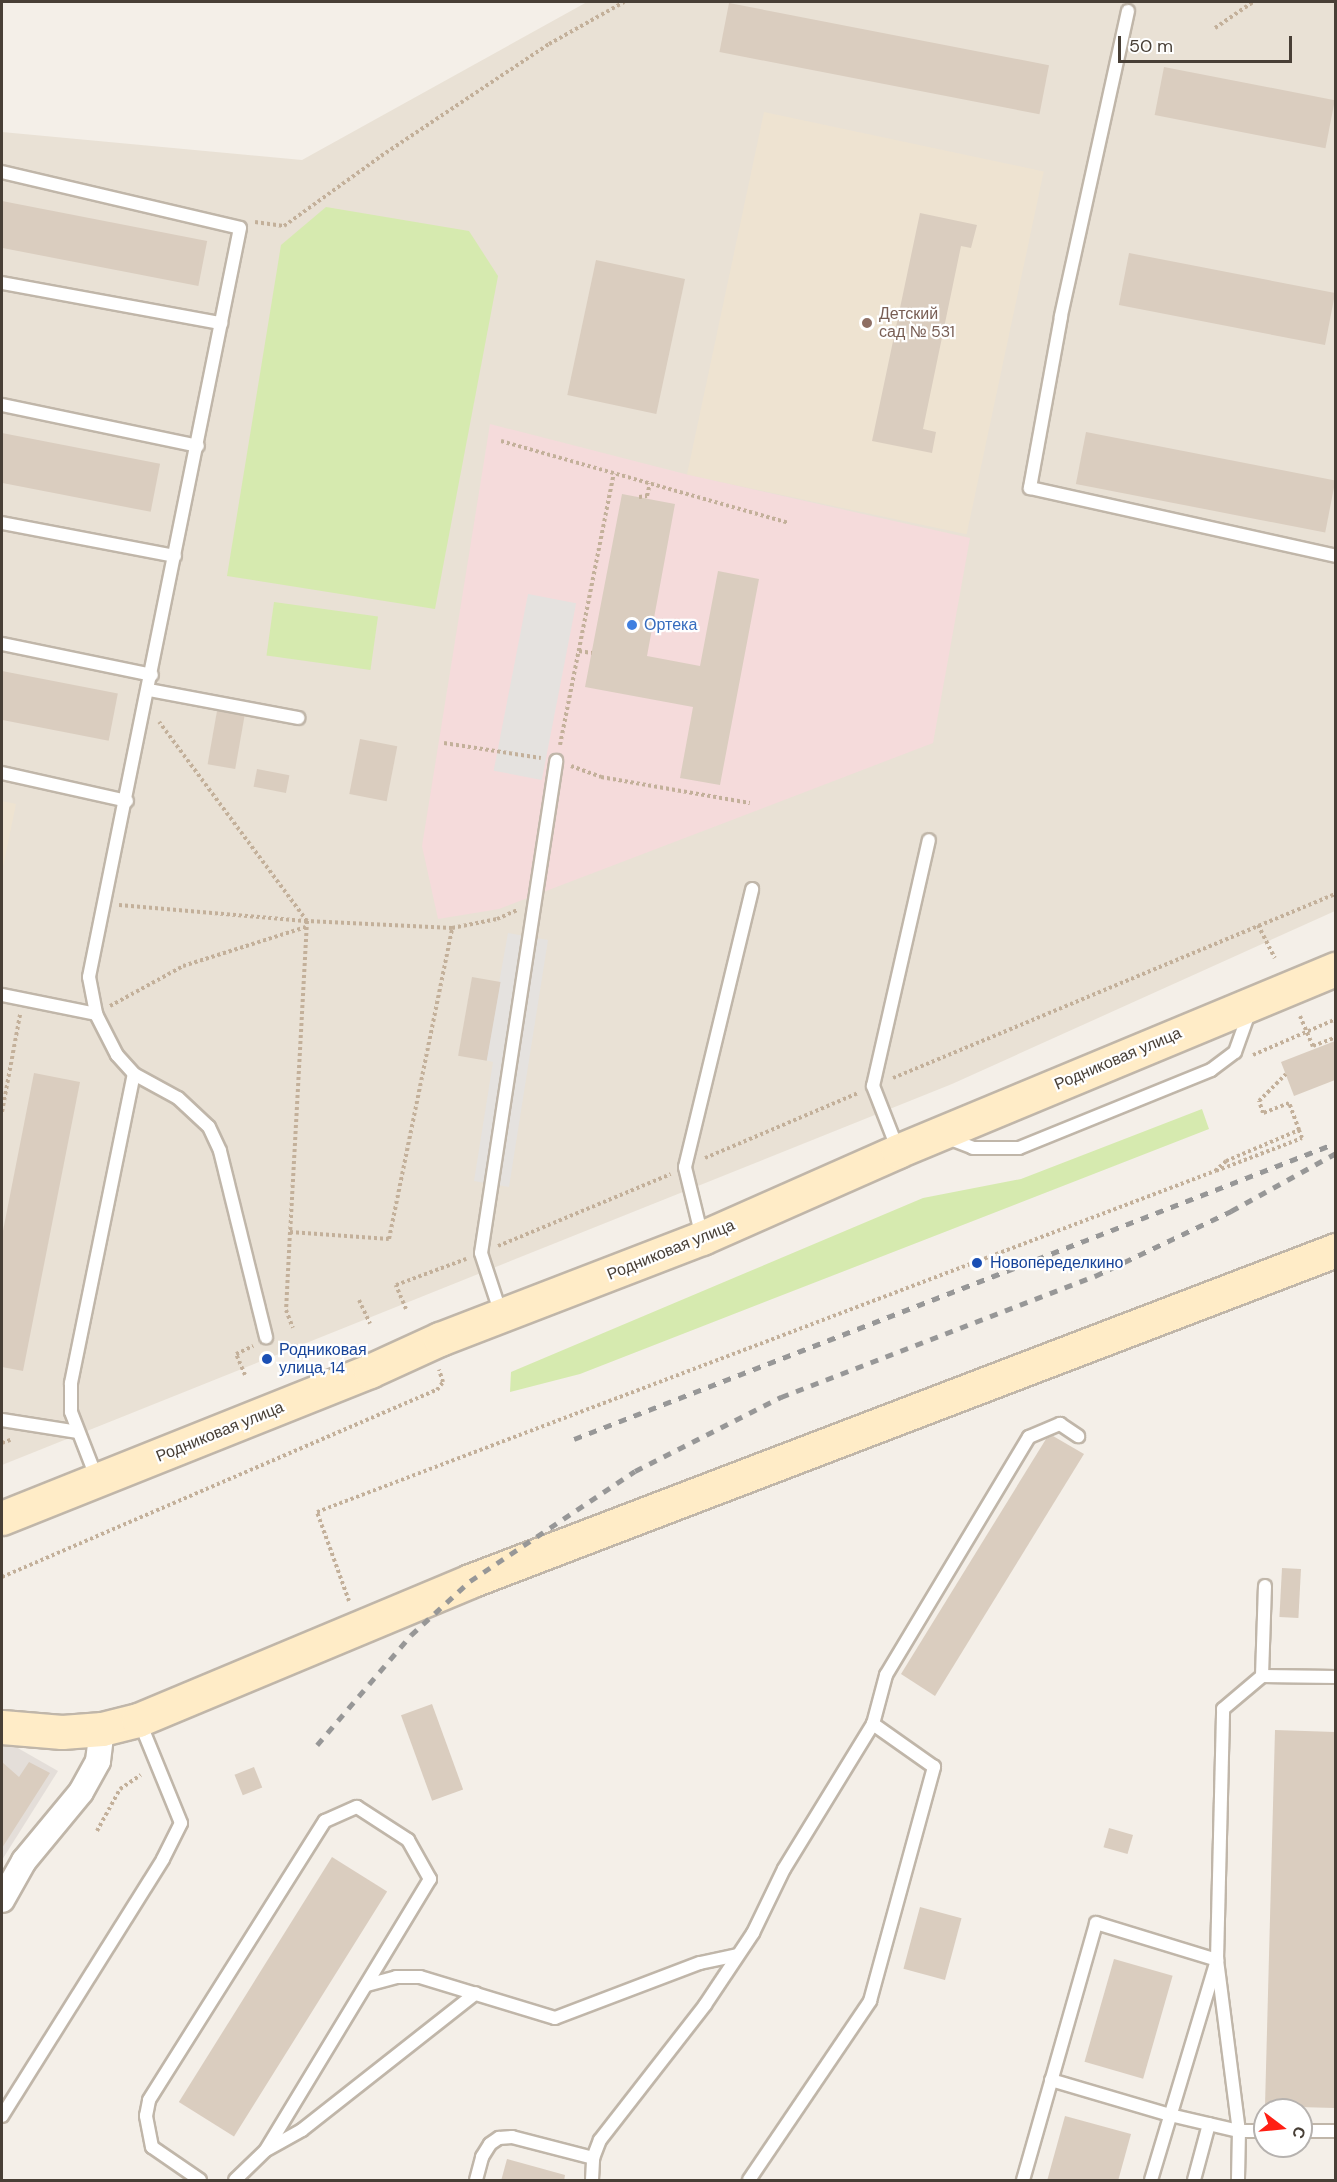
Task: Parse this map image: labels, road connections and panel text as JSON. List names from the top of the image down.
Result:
{
  "streets": {
    "main road": ["Родниковая улица"]
  },
  "places": [
    "Детский сад № 531",
    "Ортека",
    "Новопеределкино",
    "Родниковая улица, 14"
  ],
  "scale_bar": "50 m",
  "north": "right"
}
